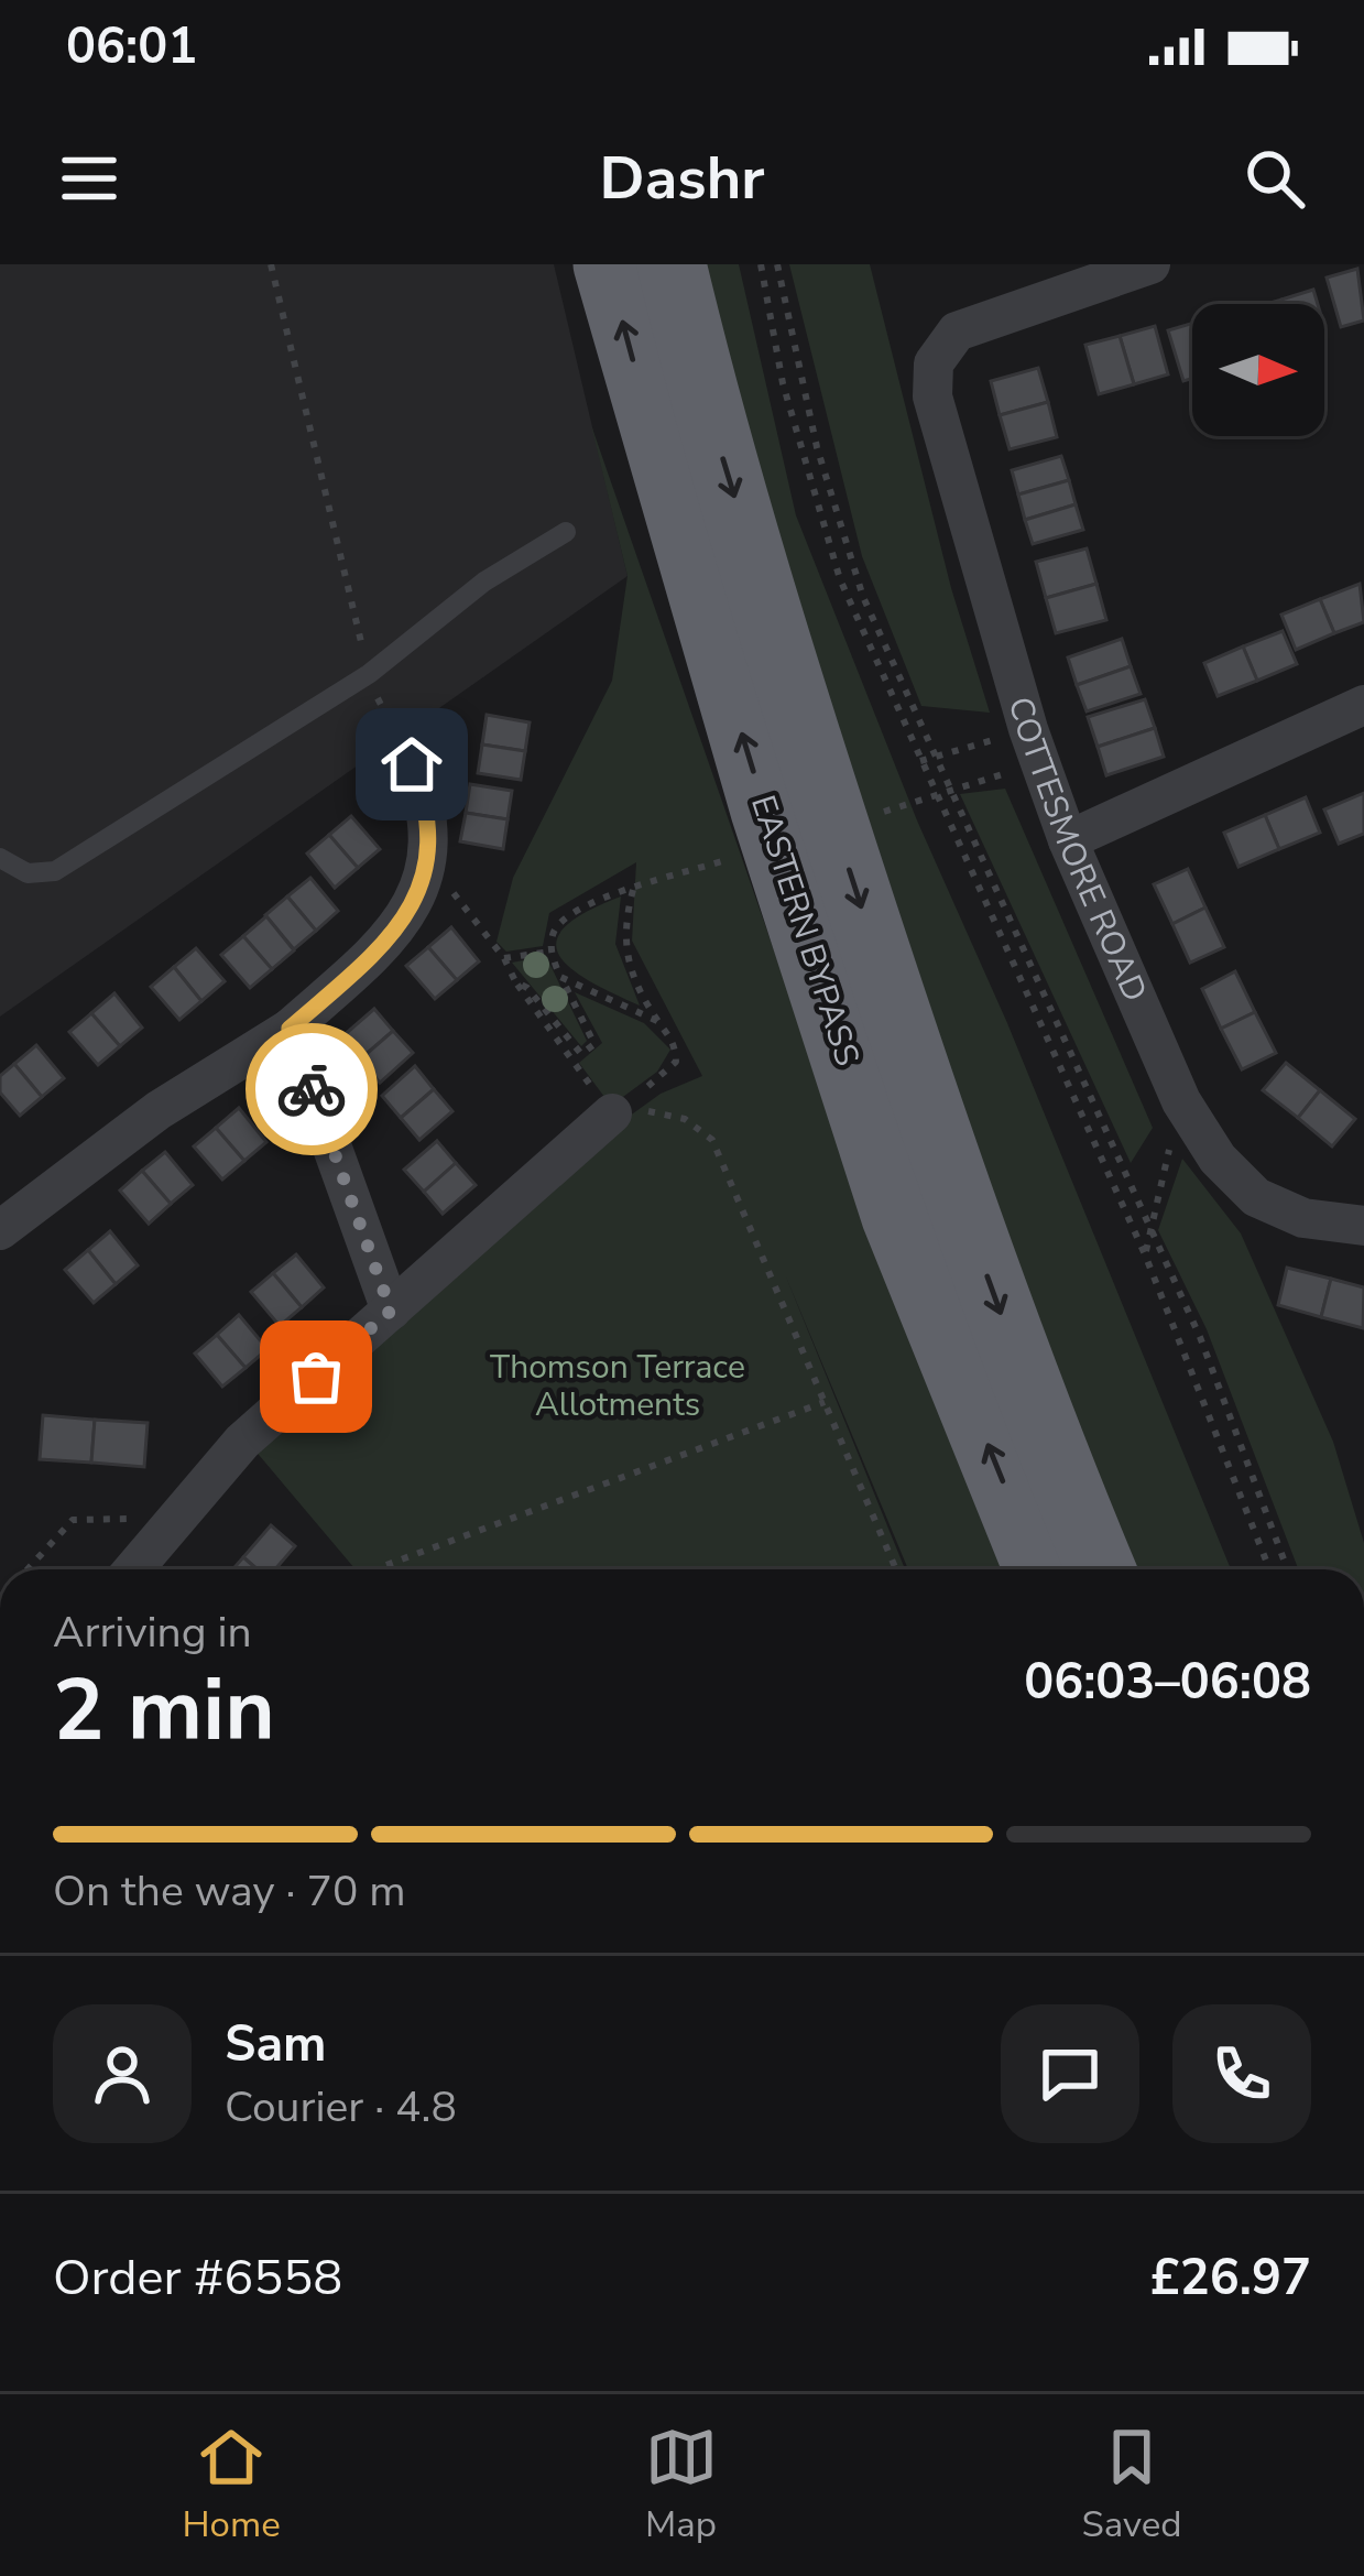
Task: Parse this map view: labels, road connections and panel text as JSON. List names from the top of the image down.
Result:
{
  "streets": {
    "highway": ["EASTERN BYPASS"],
    "street": ["COTTESMORE ROAD"]
  },
  "parks": ["Thomson Terrace Allotments"],
  "north": "right",
  "page": {
    "status": "06:01",
    "header": "Dashr",
    "heading": ["2 min", "Arriving in", "06:03–06:08"],
    "panel": [
      "Sam",
      "Courier · 4.8",
      "Order #6558",
      "£26.97"
    ],
    "bar": "On the way · 70 m",
    "tabs": ["Home", "Map", "Saved"]
  }
}
